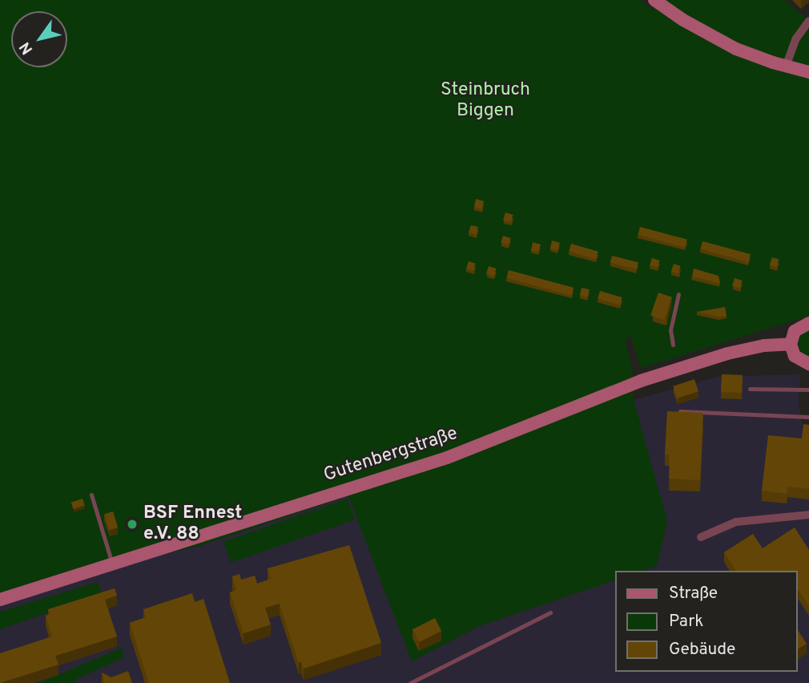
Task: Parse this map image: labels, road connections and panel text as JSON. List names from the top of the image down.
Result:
{
  "streets": {
    "main road": ["Gutenbergstraße"]
  },
  "parks": ["Steinbruch Biggen"],
  "places": ["BSF Ennest e.V. 88"],
  "legend": ["Straße", "Park", "Gebäude"],
  "north": "bottom left"
}
